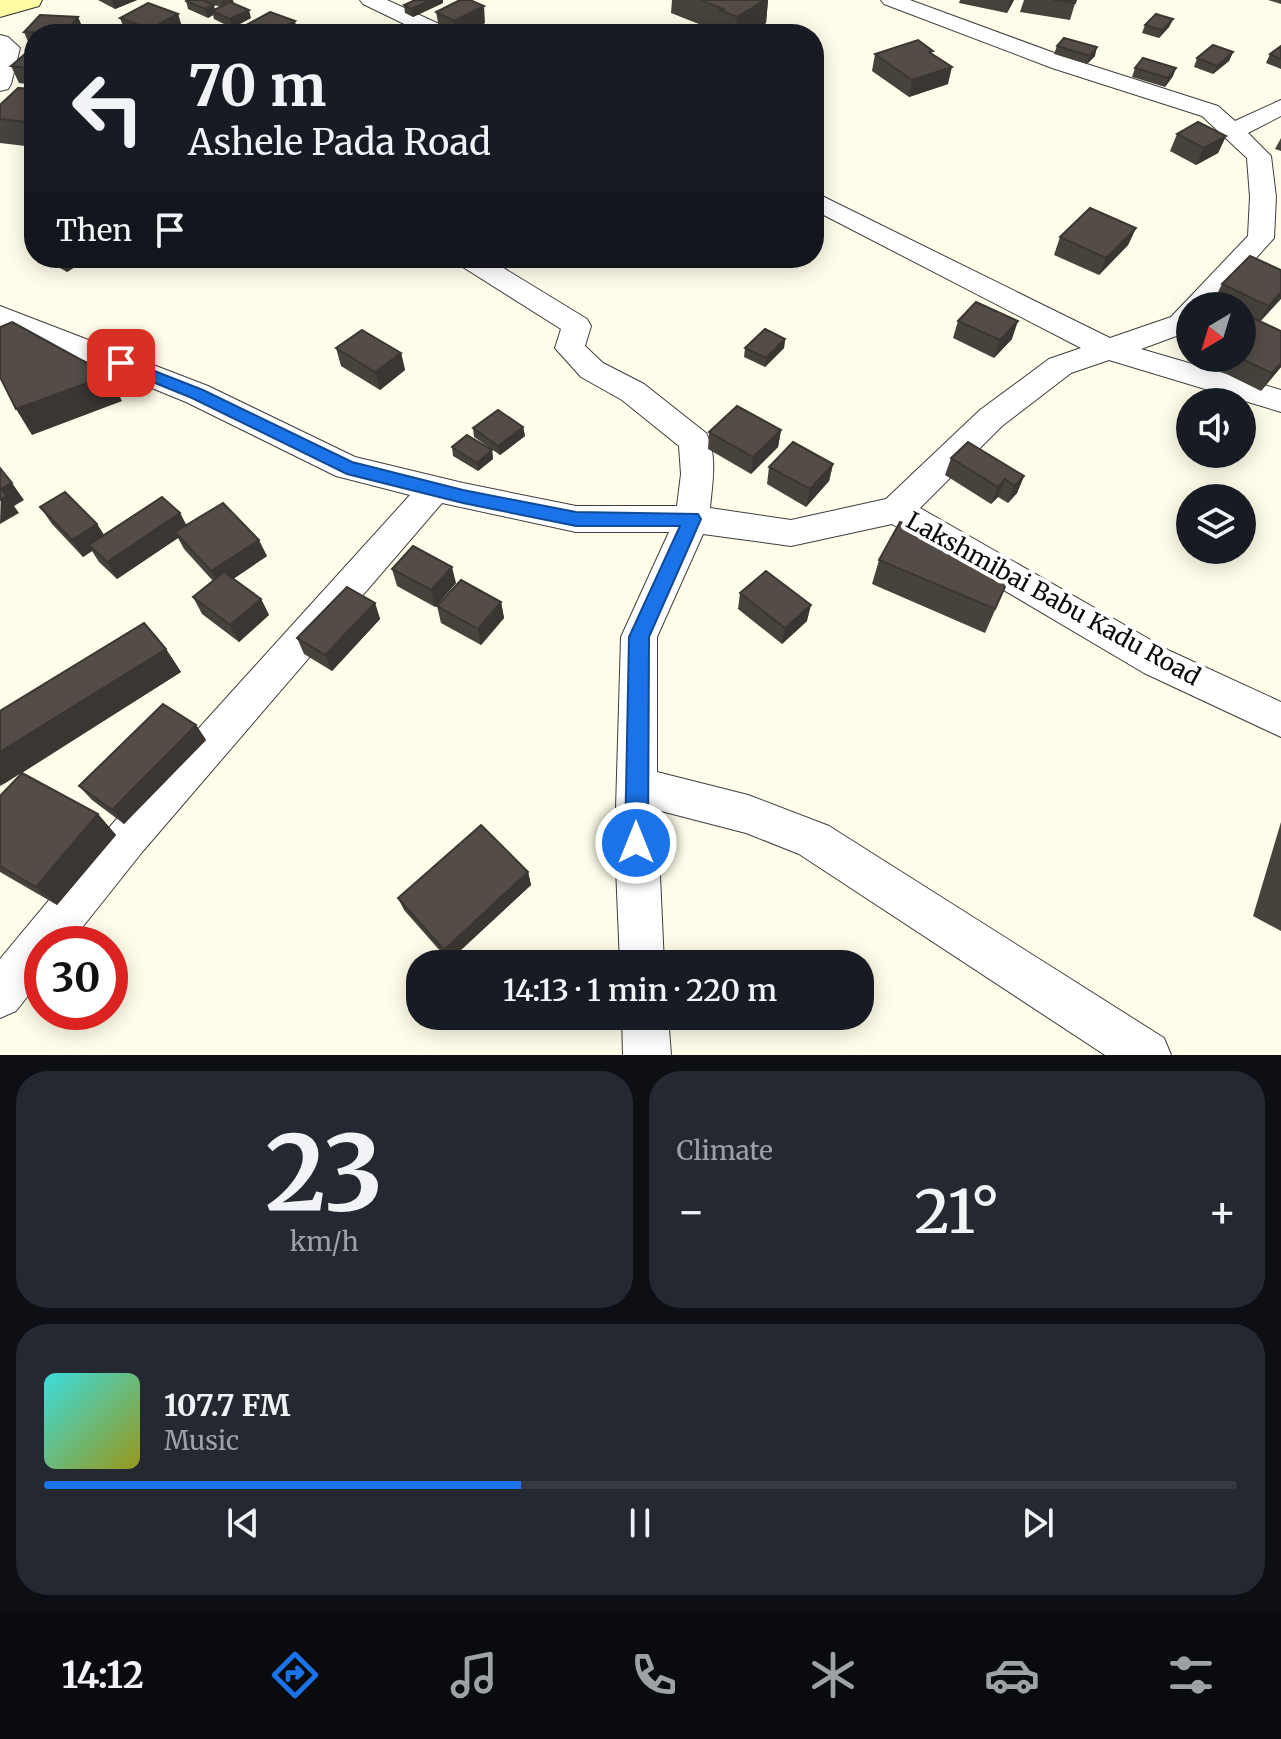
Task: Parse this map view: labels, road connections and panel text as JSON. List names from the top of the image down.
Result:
{
  "streets": {
    "street": ["Lakshmibai Babu Kadu Road"]
  },
  "north": "bottom left",
  "page": {
    "turn": ["70 m", "Ashele Pada Road"],
    "then": "Then",
    "limit": "30",
    "trip": "14:13 · 1 min · 220 m",
    "tile": [
      ["23", "km/h"],
      "Climate"
    ],
    "heat": ["−", "21°", "+"],
    "song": ["107.7 FM", "Music"],
    "tabs": "14:12"
  }
}
